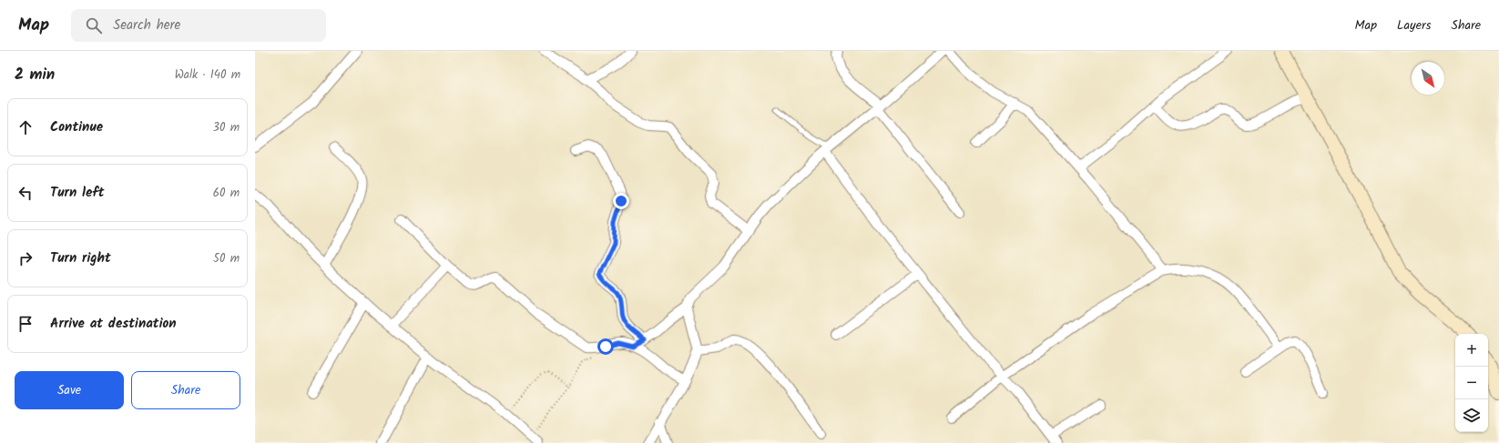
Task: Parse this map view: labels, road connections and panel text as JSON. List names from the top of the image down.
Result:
{
  "north": "bottom right",
  "page": {
    "header": "Map",
    "search": "Search here",
    "nav": ["Map", "Layers", "Share"],
    "heading": ["2 min", "Walk · 140 m"],
    "list": [
      ["Continue", "30 m"],
      ["Turn left", "60 m"],
      ["Turn right", "50 m"],
      "Arrive at destination"
    ],
    "map_buttons": ["+", "−"],
    "buttons": ["Save", "Share"]
  }
}
